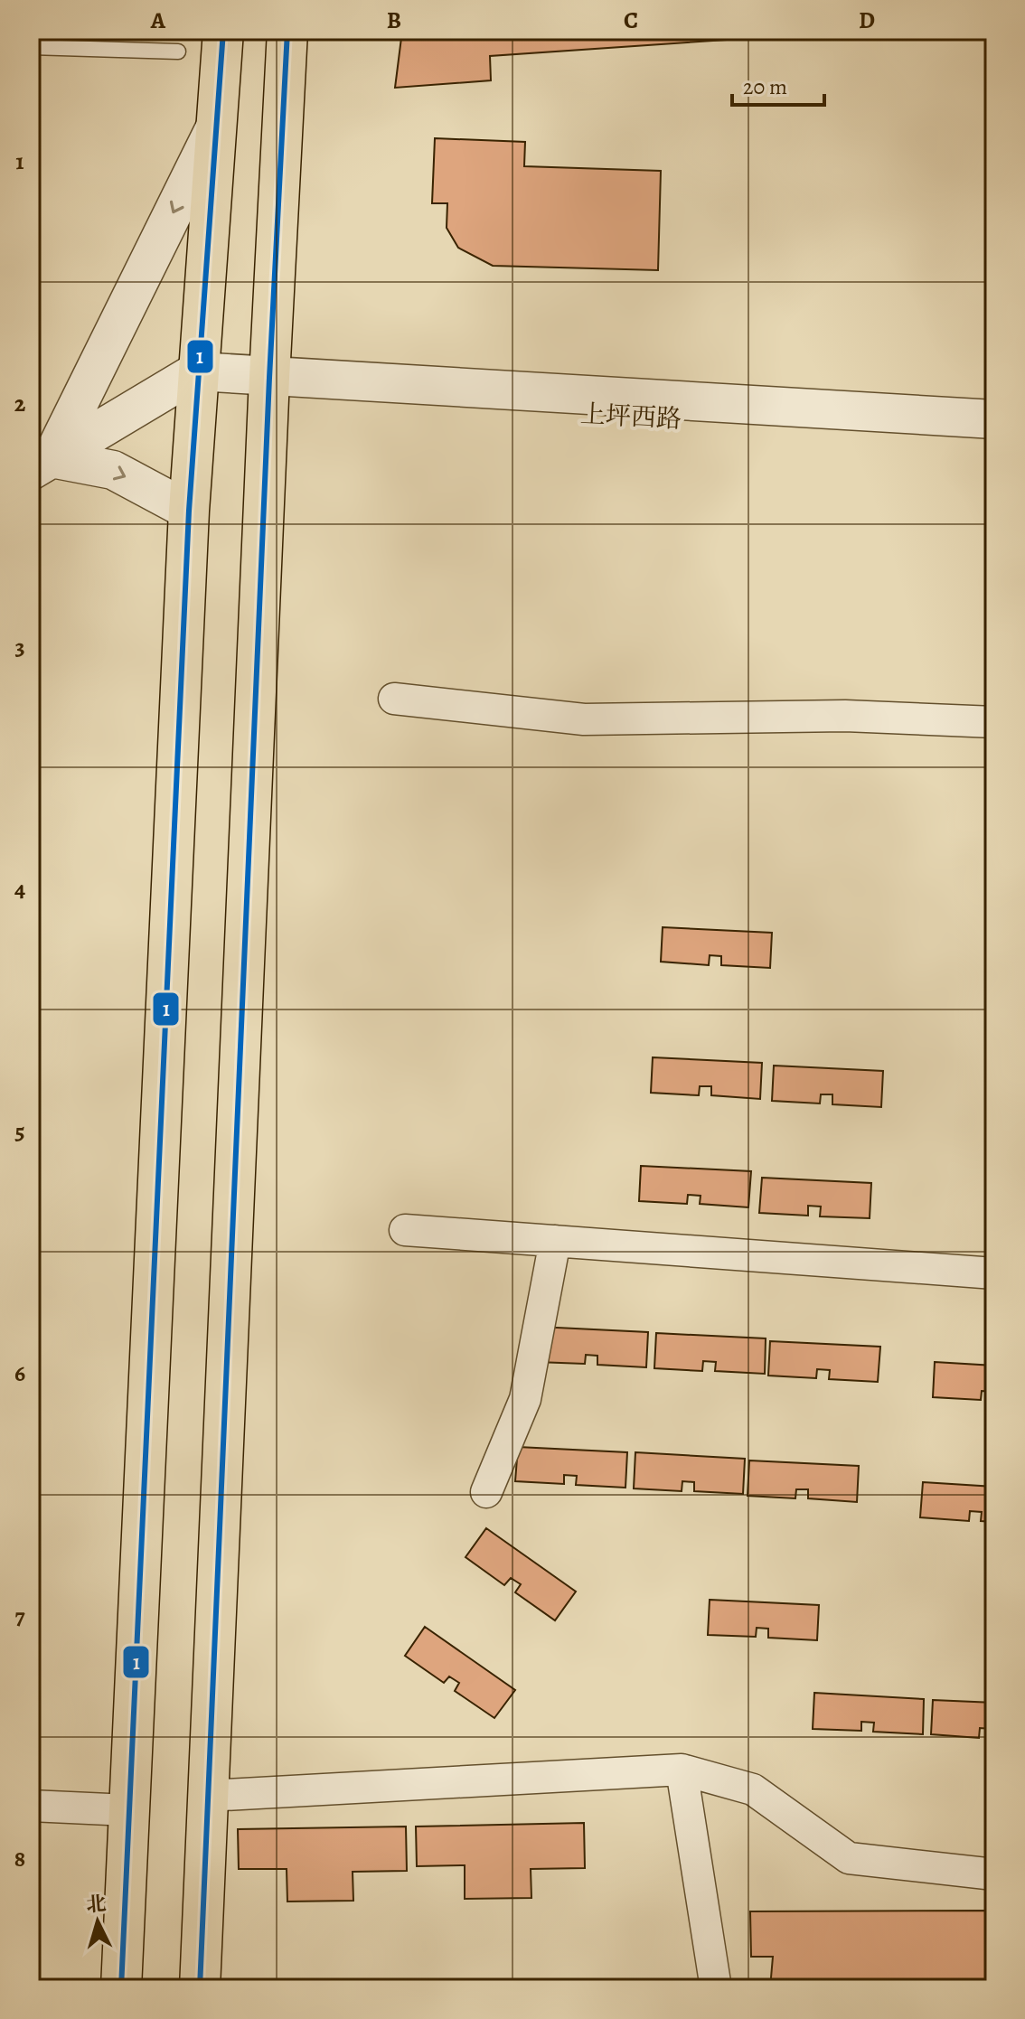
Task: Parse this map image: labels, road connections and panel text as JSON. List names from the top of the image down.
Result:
{
  "streets": {
    "street": ["上坪西路"]
  },
  "lines": ["transit line 1"],
  "scale_bar": "20 m",
  "north": "top",
  "grid": {
    "columns": [
      "A",
      "B",
      "C",
      "D"
    ],
    "rows": [
      "1",
      "2",
      "3",
      "4",
      "5",
      "6",
      "7",
      "8"
    ]
  }
}
